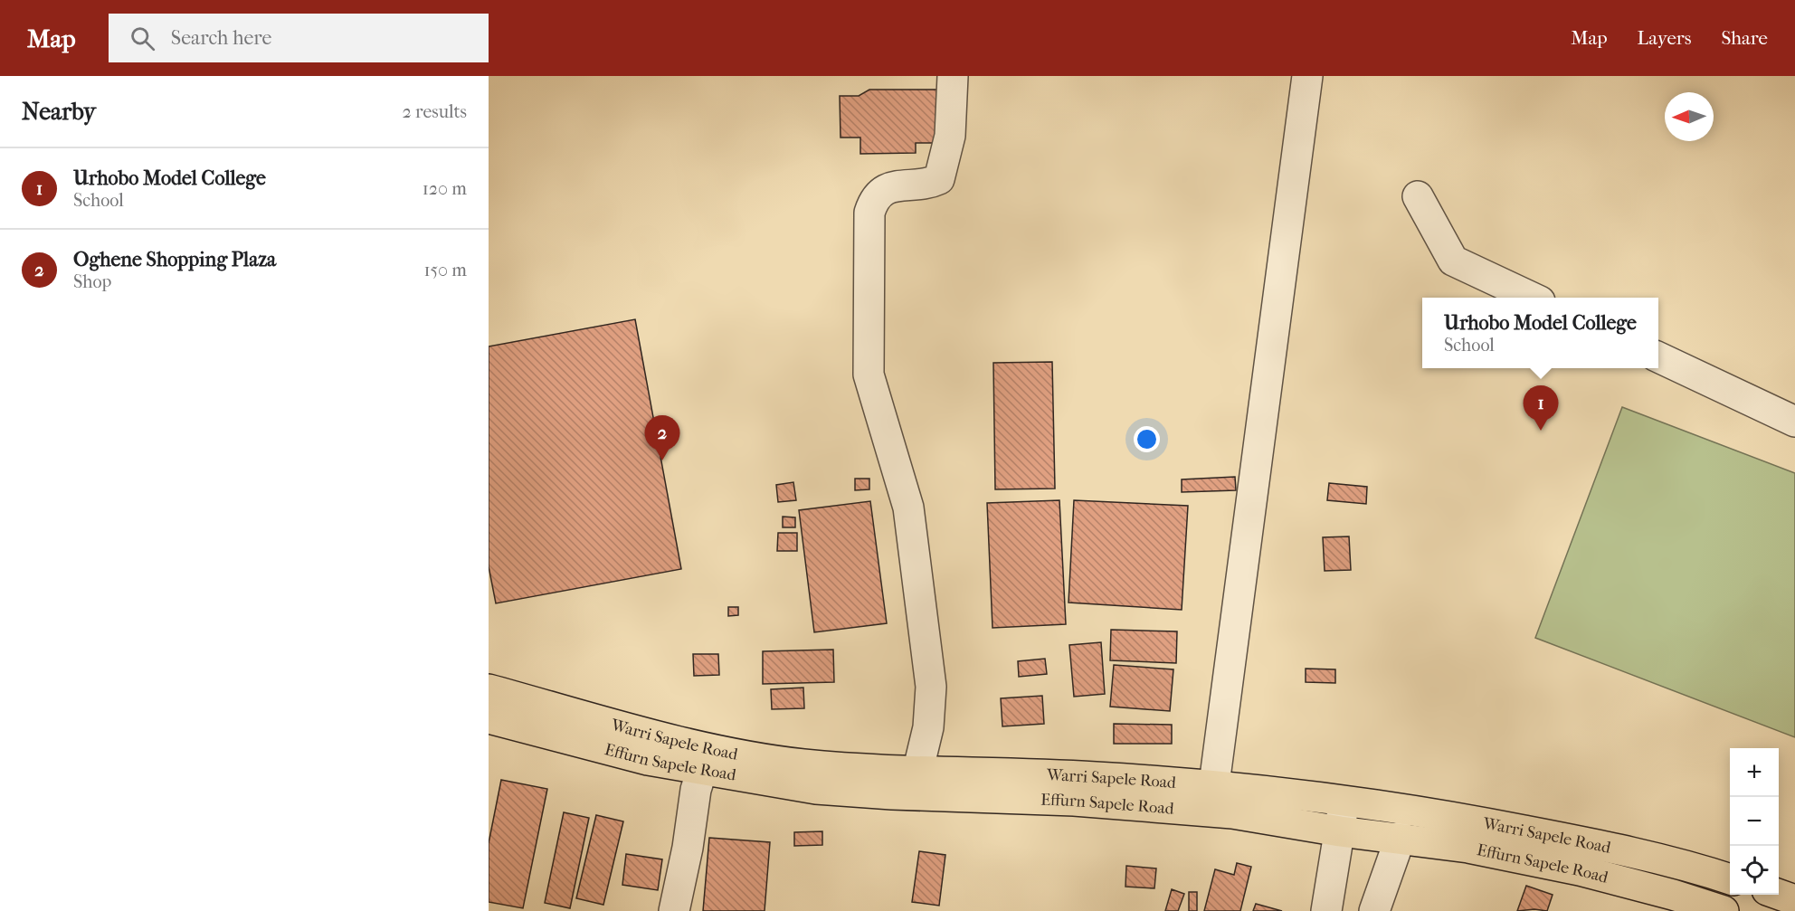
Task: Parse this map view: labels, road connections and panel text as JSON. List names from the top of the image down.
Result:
{
  "streets": {
    "highway": ["Warri Sapele Road", "Effurn Sapele Road"]
  },
  "crossings": [
    ["Warri Sapele Road", "Effurn Sapele Road"]
  ],
  "north": "left",
  "page": {
    "header": "Map",
    "search": "Search here",
    "nav": ["Map", "Layers", "Share"],
    "heading": ["Nearby", "2 results"],
    "list": [
      {
        "mark": "1",
        "name": "Urhobo Model College",
        "note": "School",
        "value": "120 m"
      },
      {
        "mark": "2",
        "name": "Oghene Shopping Plaza",
        "note": "Shop",
        "value": "150 m"
      }
    ],
    "popup": ["Urhobo Model College", "School"],
    "pins": ["1", "2"],
    "map_buttons": ["+", "−"]
  }
}
